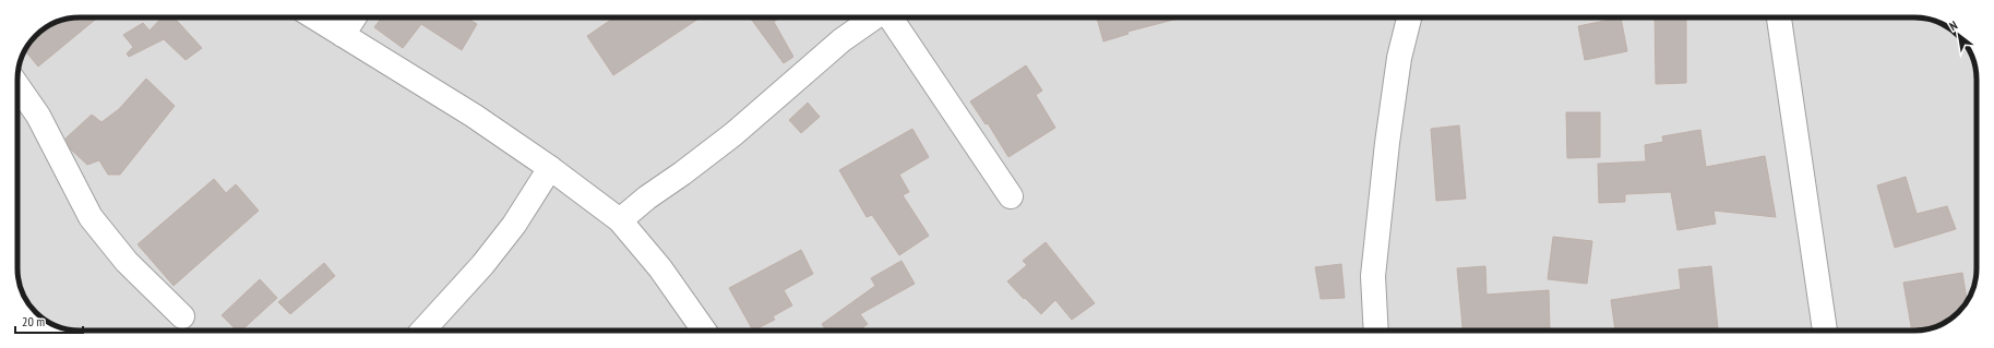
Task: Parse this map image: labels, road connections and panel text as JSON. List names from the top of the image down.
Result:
{
  "scale_bar": "20 m",
  "north": "top left"
}
